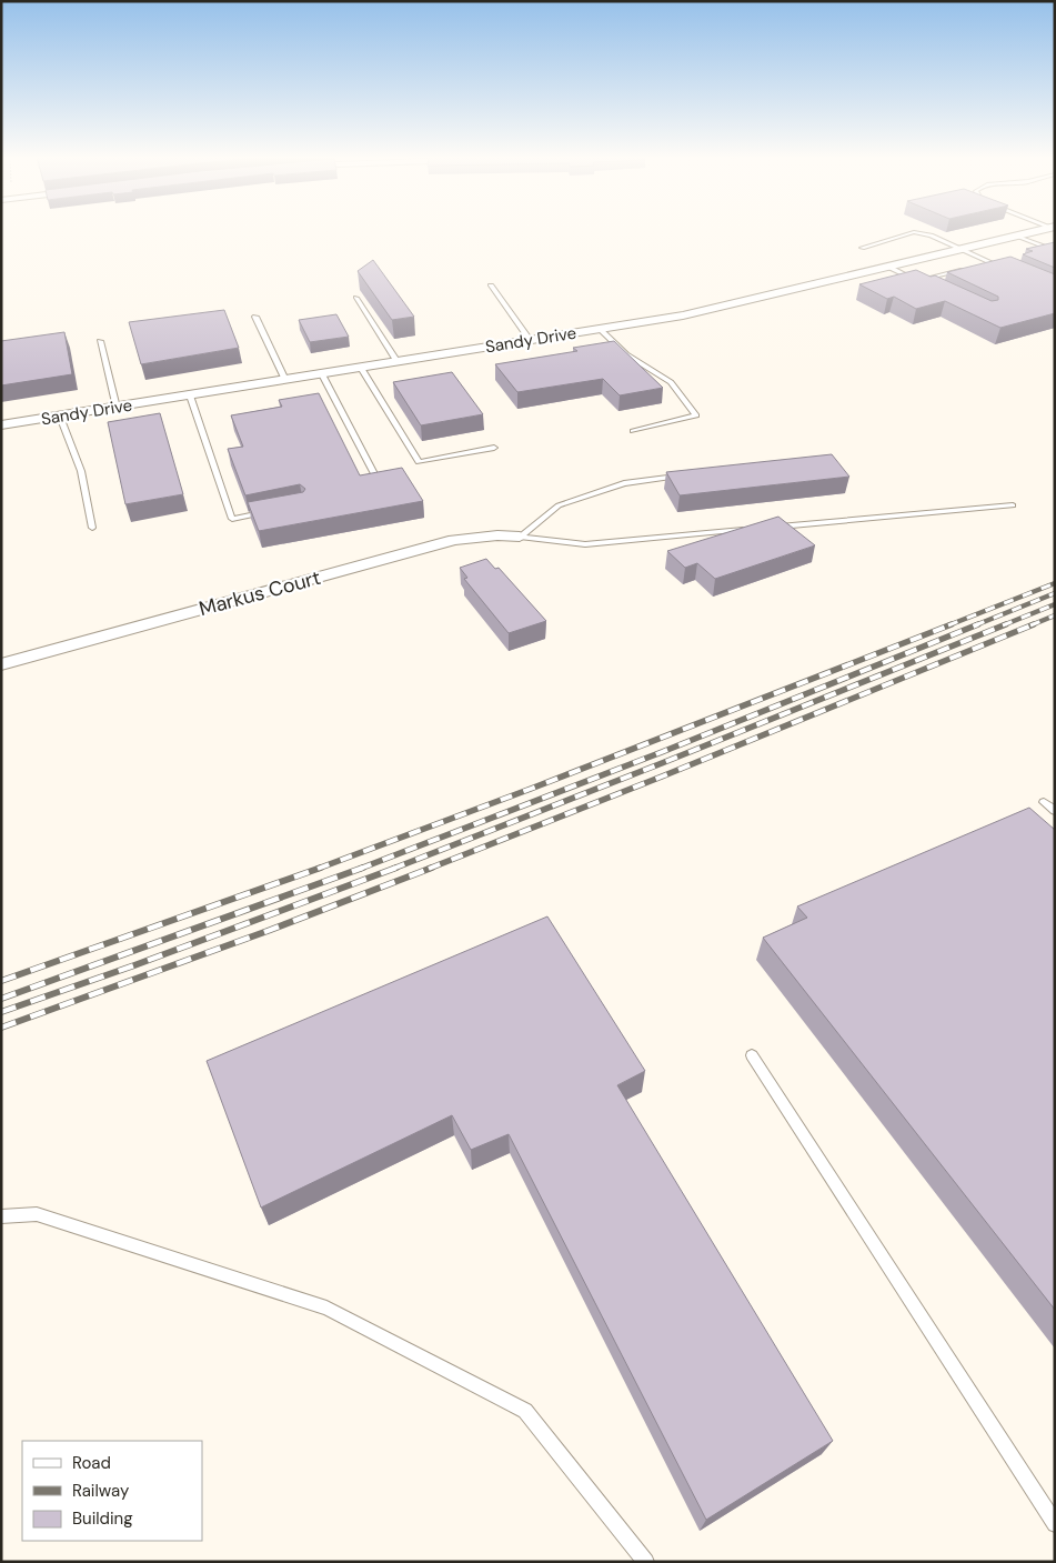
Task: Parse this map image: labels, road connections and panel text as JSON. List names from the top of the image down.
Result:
{
  "streets": {
    "street": ["Sandy Drive", "Markus Court"]
  },
  "legend": ["Road", "Railway", "Building"]
}
